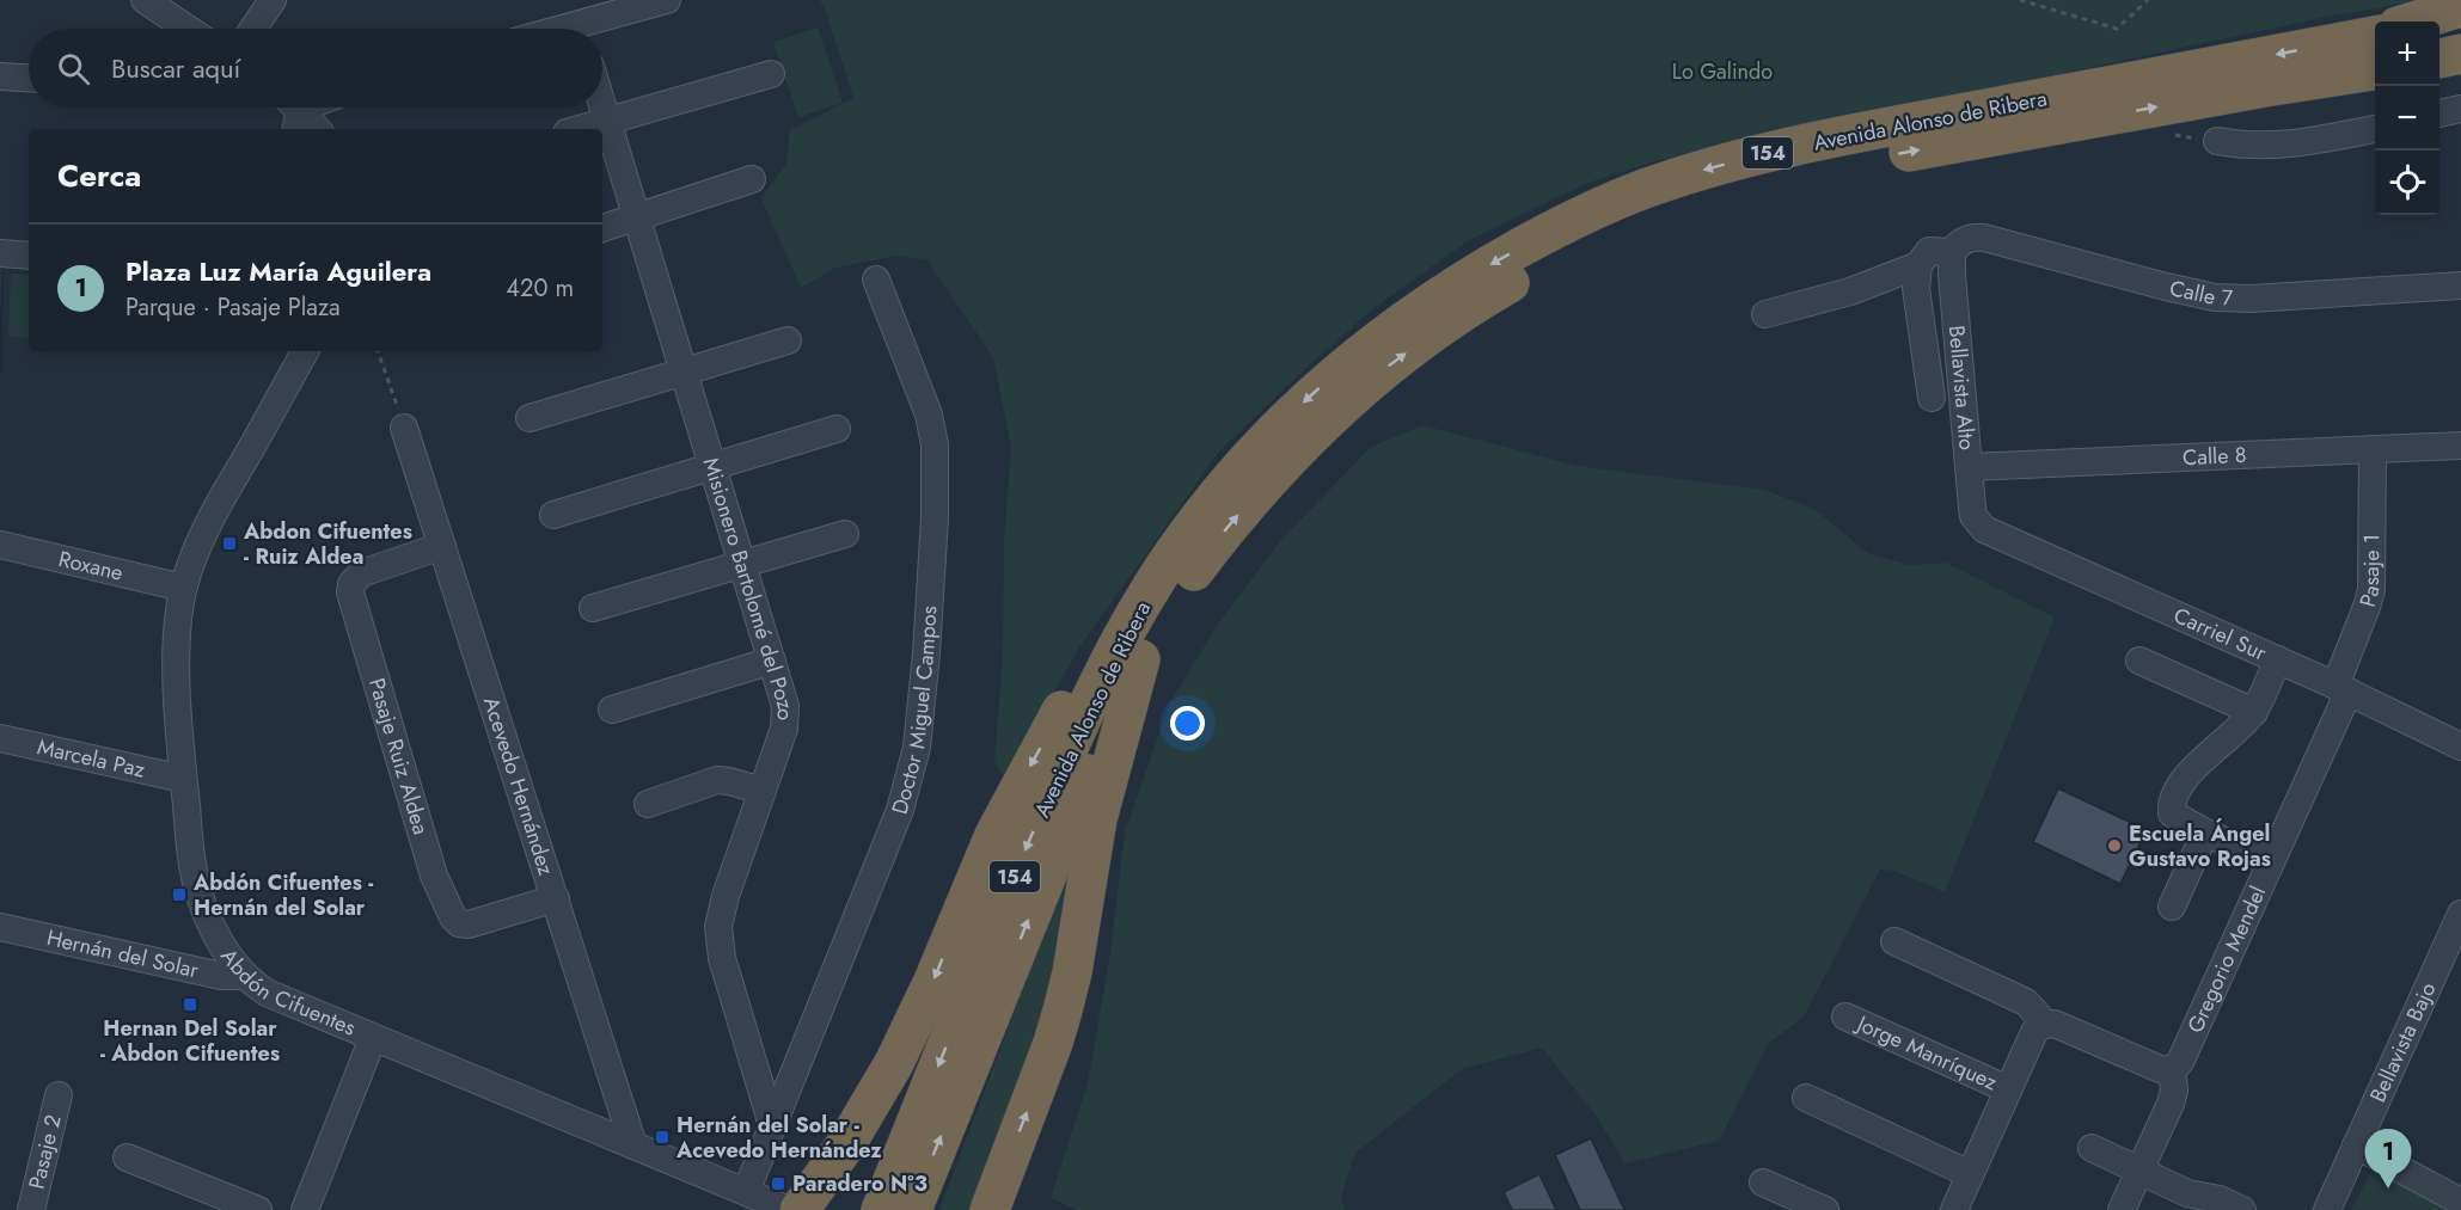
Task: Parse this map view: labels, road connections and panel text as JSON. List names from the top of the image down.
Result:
{
  "streets": {
    "highway": ["Avenida Alonso de Ribera", "154"],
    "street": [
      "Calle 7",
      "Bellavista Alto",
      "Calle 8",
      "Roxane",
      "Pasaje 1",
      "Misionero Bartolomé del Pozo",
      "Carriel Sur",
      "Doctor Miguel Campos",
      "Pasaje Ruiz Aldea",
      "Marcela Paz",
      "Acevedo Hernández",
      "Hernán del Solar",
      "Gregorio Mendel",
      "Abdón Cifuentes",
      "Bellavista Bajo",
      "Jorge Manríquez",
      "Pasaje 2"
    ]
  },
  "crossings": [
    ["Calle 7", "Bellavista Alto"],
    ["Bellavista Alto", "Calle 8"],
    ["Bellavista Alto", "Carriel Sur"],
    ["Calle 8", "Pasaje 1"],
    ["Roxane", "Abdón Cifuentes"],
    ["Pasaje 1", "Carriel Sur"],
    ["Pasaje 1", "Gregorio Mendel"],
    ["Misionero Bartolomé del Pozo", "Doctor Miguel Campos"],
    ["Carriel Sur", "Gregorio Mendel"],
    ["Pasaje Ruiz Aldea", "Acevedo Hernández"],
    ["Marcela Paz", "Abdón Cifuentes"],
    ["Acevedo Hernández", "Abdón Cifuentes"],
    ["Hernán del Solar", "Abdón Cifuentes"]
  ],
  "parks": ["Lo Galindo"],
  "places": {
    "transit": [
      "Abdon Cifuentes - Ruiz Aldea",
      "Abdón Cifuentes - Hernán del Solar",
      "Hernan Del Solar - Abdon Cifuentes",
      "Hernán del Solar - Acevedo Hernández",
      "Paradero N°3"
    ],
    "other": ["Escuela Ángel Gustavo Rojas"]
  },
  "page": {
    "map_buttons": ["+", "−"],
    "search": "Buscar aquí",
    "heading": "Cerca",
    "list": [
      {
        "mark": "1",
        "name": "Plaza Luz María Aguilera",
        "note": "Parque · Pasaje Plaza",
        "value": "420 m"
      }
    ],
    "pins": "1"
  }
}
